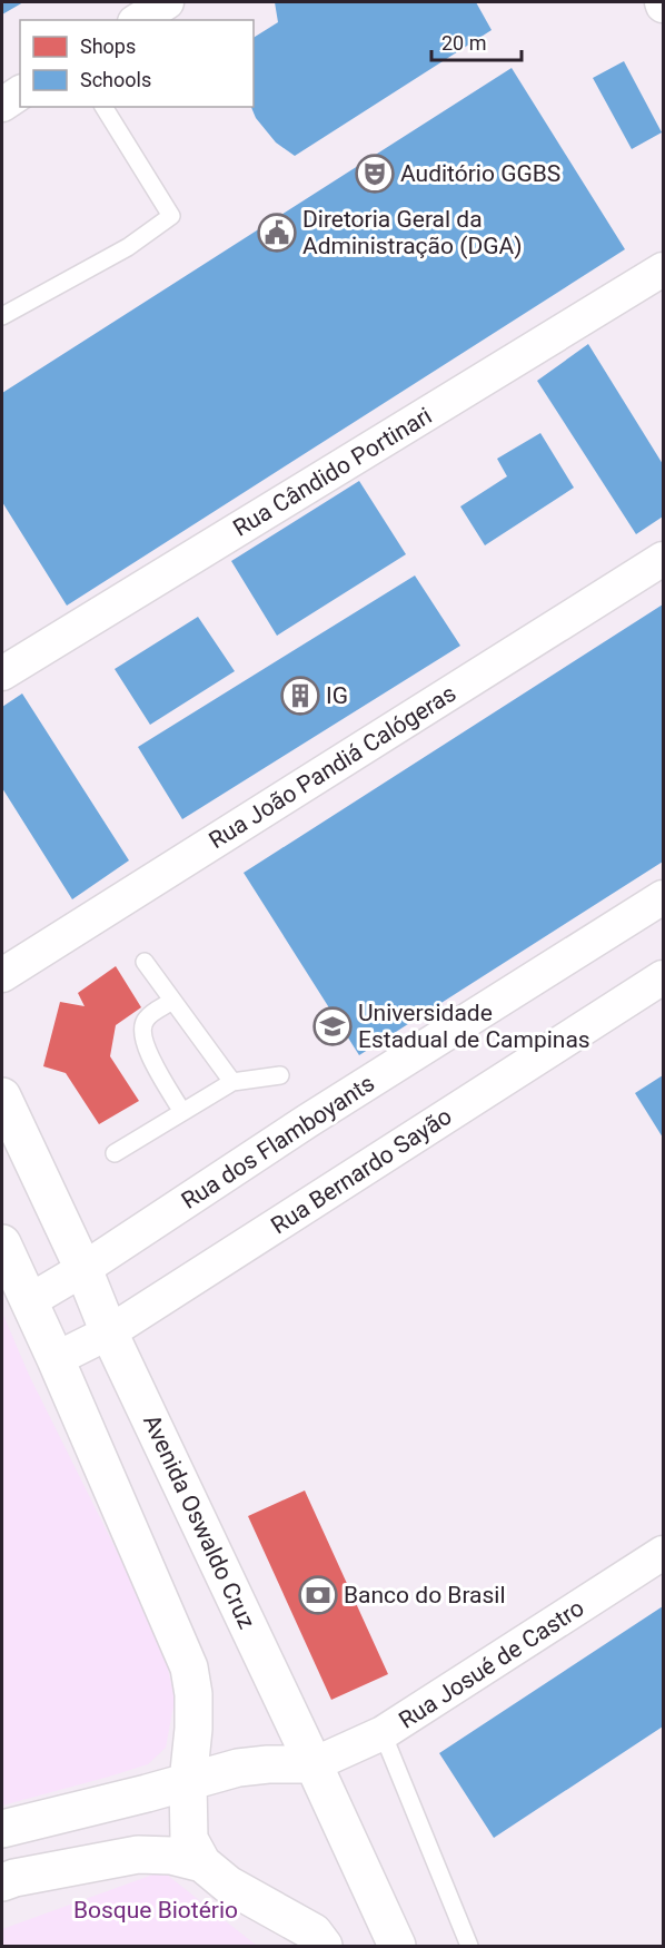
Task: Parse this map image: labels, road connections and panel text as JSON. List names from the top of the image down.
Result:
{
  "streets": {
    "street": [
      "Rua Cândido Portinari",
      "Rua João Pandiá Calógeras",
      "Rua dos Flamboyants",
      "Rua Bernardo Sayão",
      "Avenida Oswaldo Cruz",
      "Rua Josué de Castro"
    ]
  },
  "crossings": [
    ["Rua dos Flamboyants", "Avenida Oswaldo Cruz"],
    ["Rua Bernardo Sayão", "Avenida Oswaldo Cruz"],
    ["Avenida Oswaldo Cruz", "Rua Josué de Castro"]
  ],
  "parks": ["Bosque Biotério"],
  "places": {
    "theatre": ["Auditório GGBS"],
    "public building": ["Diretoria Geral da Administração (DGA)"],
    "building": ["IG"],
    "school or university": ["Universidade Estadual de Campinas"],
    "bank": ["Banco do Brasil"]
  },
  "legend": ["Shops", "Schools"],
  "scale_bar": "20 m"
}
